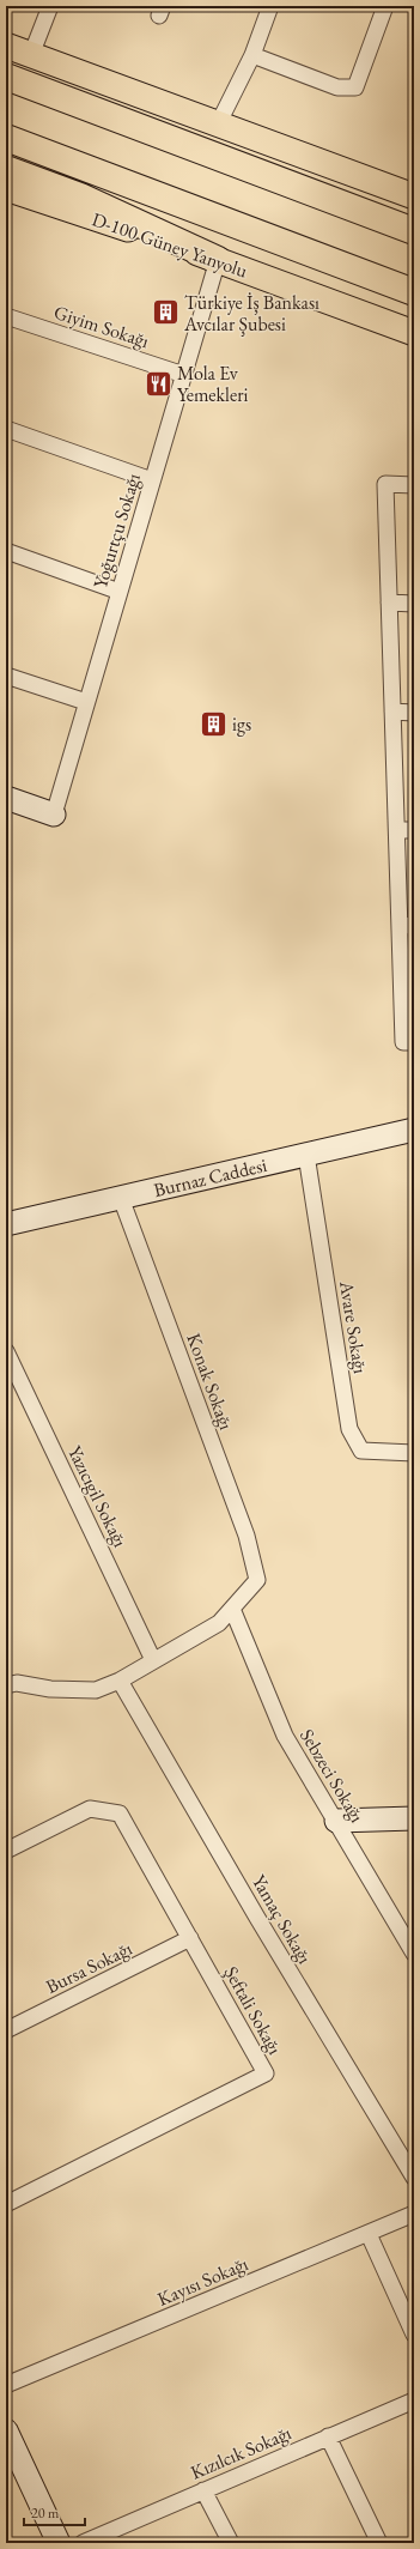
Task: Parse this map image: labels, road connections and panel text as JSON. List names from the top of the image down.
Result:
{
  "streets": {
    "main road": ["D-100 Güney Yanyolu", "Burnaz Caddesi"],
    "street": [
      "Giyim Sokağı",
      "Yoğurtçu Sokağı",
      "Avare Sokağı",
      "Konak Sokağı",
      "Yazıcıgil Sokağı",
      "Sebzeci Sokağı",
      "Yamaç Sokağı",
      "Bursa Sokağı",
      "Şeftali Sokağı",
      "Kayısı Sokağı",
      "Kızılcık Sokağı"
    ]
  },
  "crossings": [
    ["D-100 Güney Yanyolu", "Yoğurtçu Sokağı"],
    ["Giyim Sokağı", "Yoğurtçu Sokağı"],
    ["Burnaz Caddesi", "Avare Sokağı"],
    ["Burnaz Caddesi", "Konak Sokağı"],
    ["Konak Sokağı", "Sebzeci Sokağı"],
    ["Bursa Sokağı", "Şeftali Sokağı"]
  ],
  "places": {
    "building": ["Türkiye İş Bankası Avcılar Şubesi", "igs"],
    "restaurant": ["Mola Ev Yemekleri"]
  },
  "scale_bar": "20 m"
}
